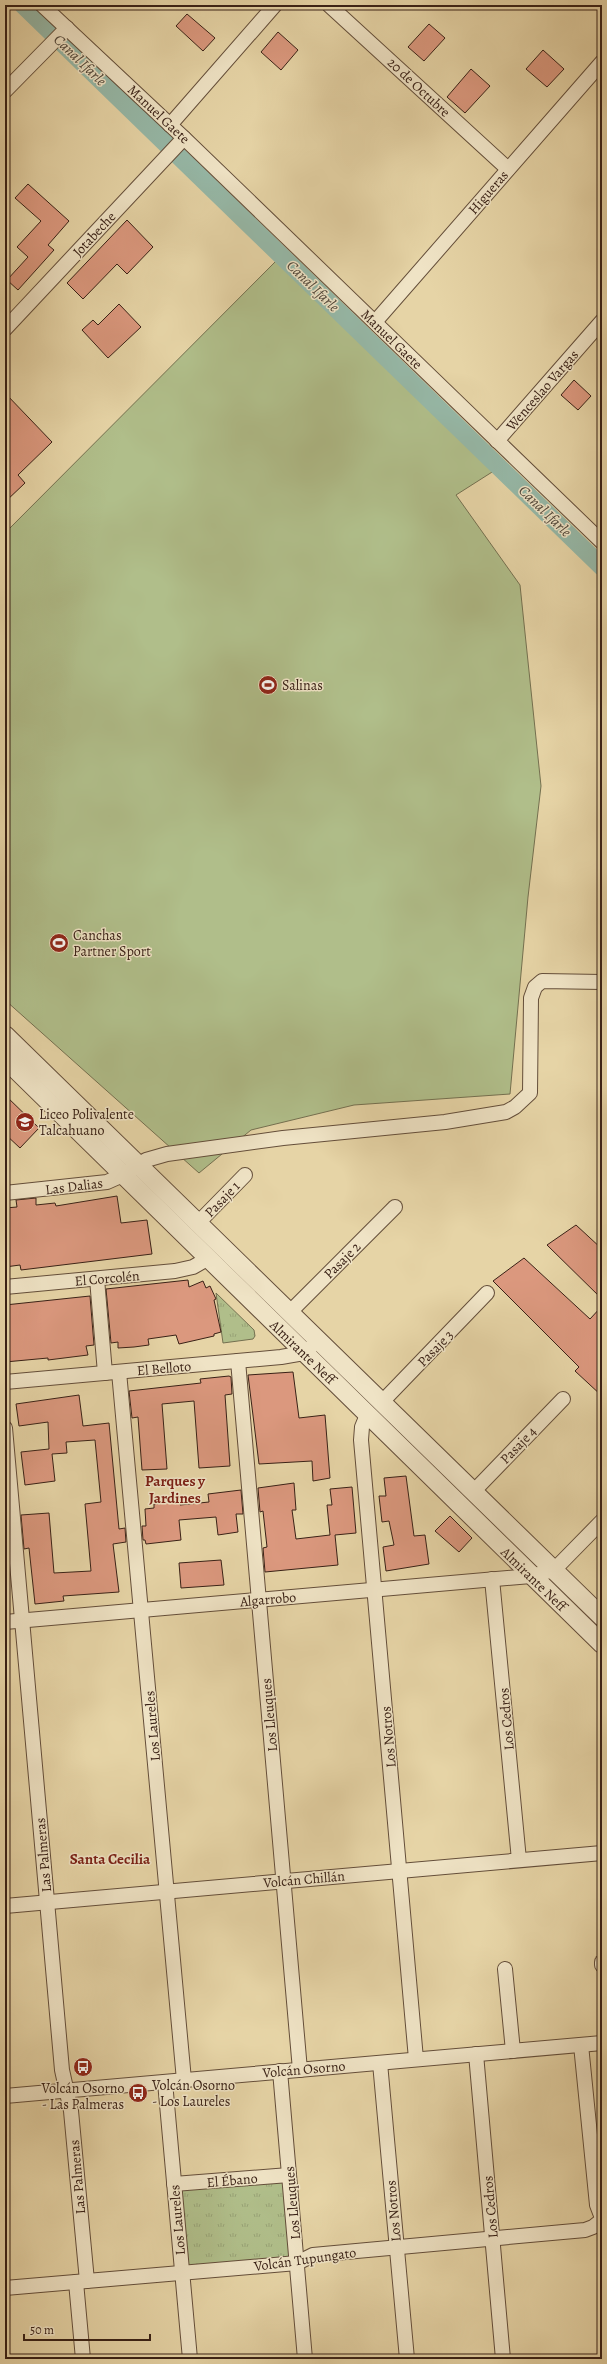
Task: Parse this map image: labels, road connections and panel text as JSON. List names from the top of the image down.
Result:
{
  "streets": {
    "street": [
      "20 de Octubre",
      "Manuel Gaete",
      "Higueras",
      "Jotabeche",
      "Wenceslao Vargas",
      "Las Dalias",
      "Pasaje 1",
      "Pasaje 2",
      "El Corcolén",
      "Pasaje 3",
      "Almirante Neff",
      "El Belloto",
      "Pasaje 4",
      "Algarrobo",
      "Los Lleuques",
      "Los Cedros",
      "Los Laureles",
      "Los Notros",
      "Las Palmeras",
      "Volcán Chillán",
      "Volcán Osorno",
      "El Ébano",
      "Volcán Tupungato"
    ]
  },
  "crossings": [
    ["20 de Octubre", "Higueras"],
    ["Manuel Gaete", "Higueras"],
    ["Manuel Gaete", "Jotabeche"],
    ["Manuel Gaete", "Wenceslao Vargas"],
    ["Las Dalias", "Almirante Neff"],
    ["Pasaje 1", "Almirante Neff"],
    ["Pasaje 2", "Almirante Neff"],
    ["El Corcolén", "Almirante Neff"],
    ["El Corcolén", "Los Laureles"],
    ["Pasaje 3", "Almirante Neff"],
    ["Almirante Neff", "El Belloto"],
    ["Almirante Neff", "Pasaje 4"],
    ["Almirante Neff", "Algarrobo"],
    ["Almirante Neff", "Los Notros"],
    ["El Belloto", "Los Lleuques"],
    ["El Belloto", "Los Laureles"],
    ["Algarrobo", "Los Lleuques"],
    ["Algarrobo", "Los Cedros"],
    ["Algarrobo", "Los Laureles"],
    ["Algarrobo", "Los Notros"],
    ["Algarrobo", "Las Palmeras"],
    ["Los Lleuques", "Volcán Chillán"],
    ["Los Lleuques", "Volcán Osorno"],
    ["Los Lleuques", "El Ébano"],
    ["Los Lleuques", "Volcán Tupungato"],
    ["Los Cedros", "Volcán Chillán"],
    ["Los Cedros", "Volcán Osorno"],
    ["Los Cedros", "Volcán Tupungato"],
    ["Los Laureles", "Volcán Chillán"],
    ["Los Laureles", "Volcán Osorno"],
    ["Los Laureles", "El Ébano"],
    ["Los Laureles", "Volcán Tupungato"],
    ["Los Notros", "Volcán Chillán"],
    ["Los Notros", "Volcán Osorno"],
    ["Los Notros", "Volcán Tupungato"],
    ["Las Palmeras", "Volcán Chillán"],
    ["Las Palmeras", "Volcán Osorno"],
    ["Las Palmeras", "Volcán Tupungato"]
  ],
  "districts": ["Parques y Jardines", "Santa Cecilia"],
  "water": ["Canal Ifarle"],
  "places": {
    "sports": ["Salinas", "Canchas Partner Sport"],
    "school or university": ["Liceo Polivalente Talcahuano"],
    "bus stop": ["Volcán Osorno - Las Palmeras", "Volcán Osorno - Los Laureles"]
  },
  "scale_bar": "50 m"
}
